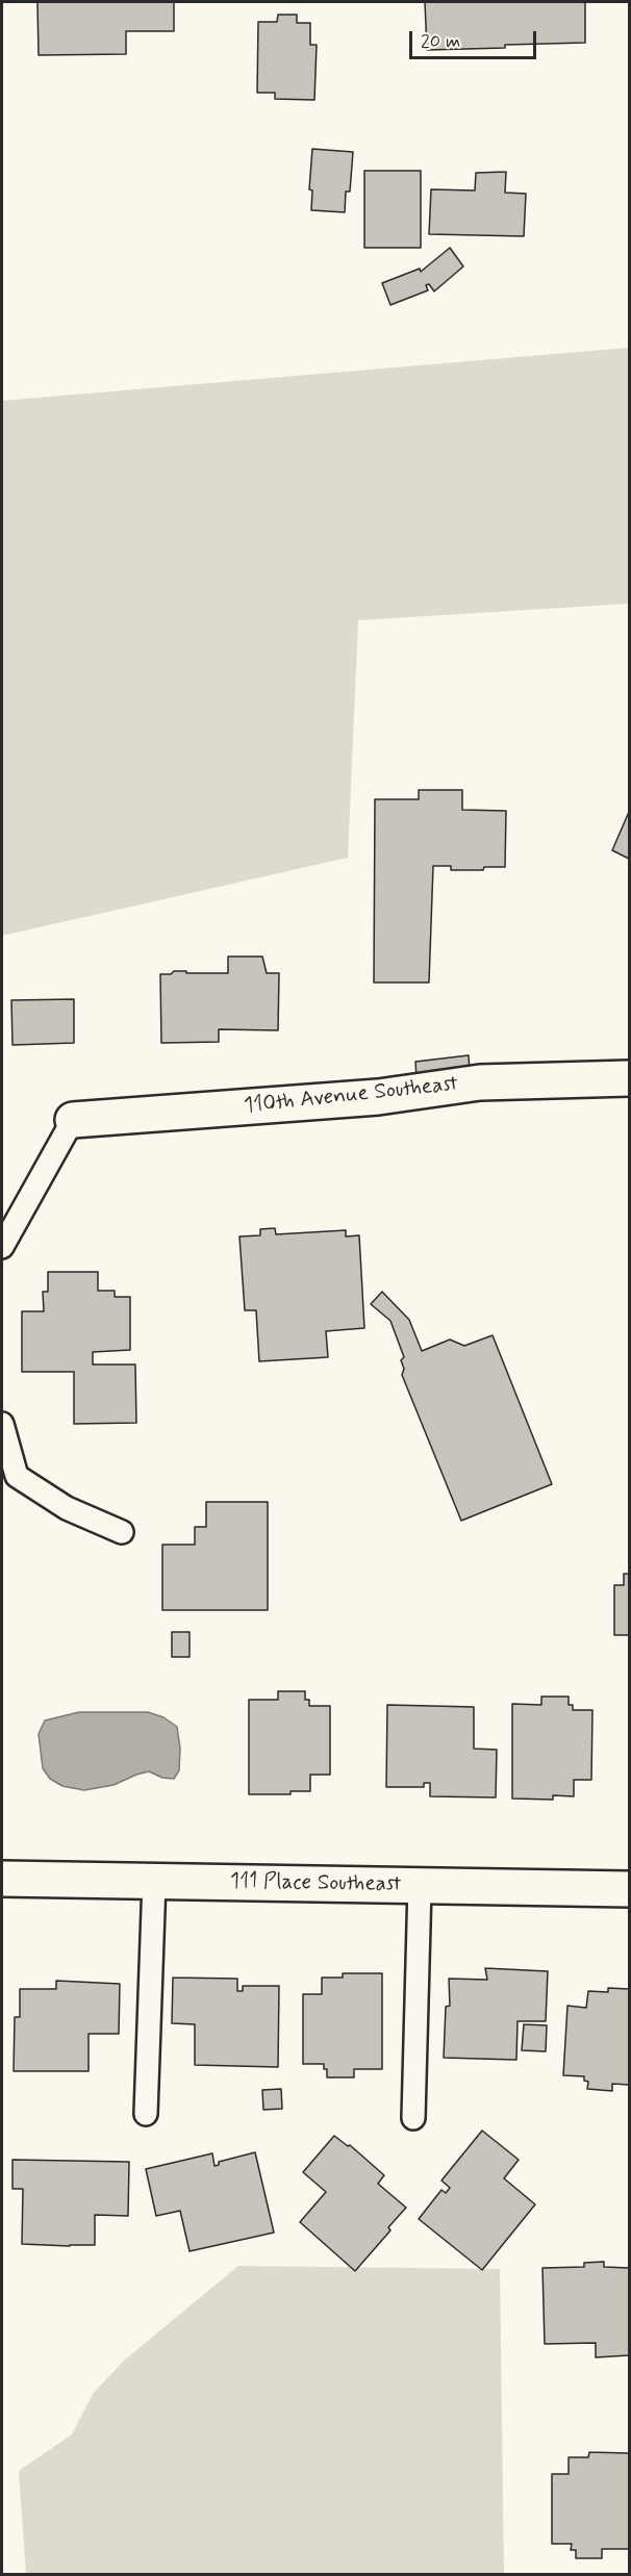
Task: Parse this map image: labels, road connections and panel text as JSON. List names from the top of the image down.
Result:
{
  "streets": {
    "street": ["110th Avenue Southeast", "111 Place Southeast"]
  },
  "scale_bar": "20 m"
}
